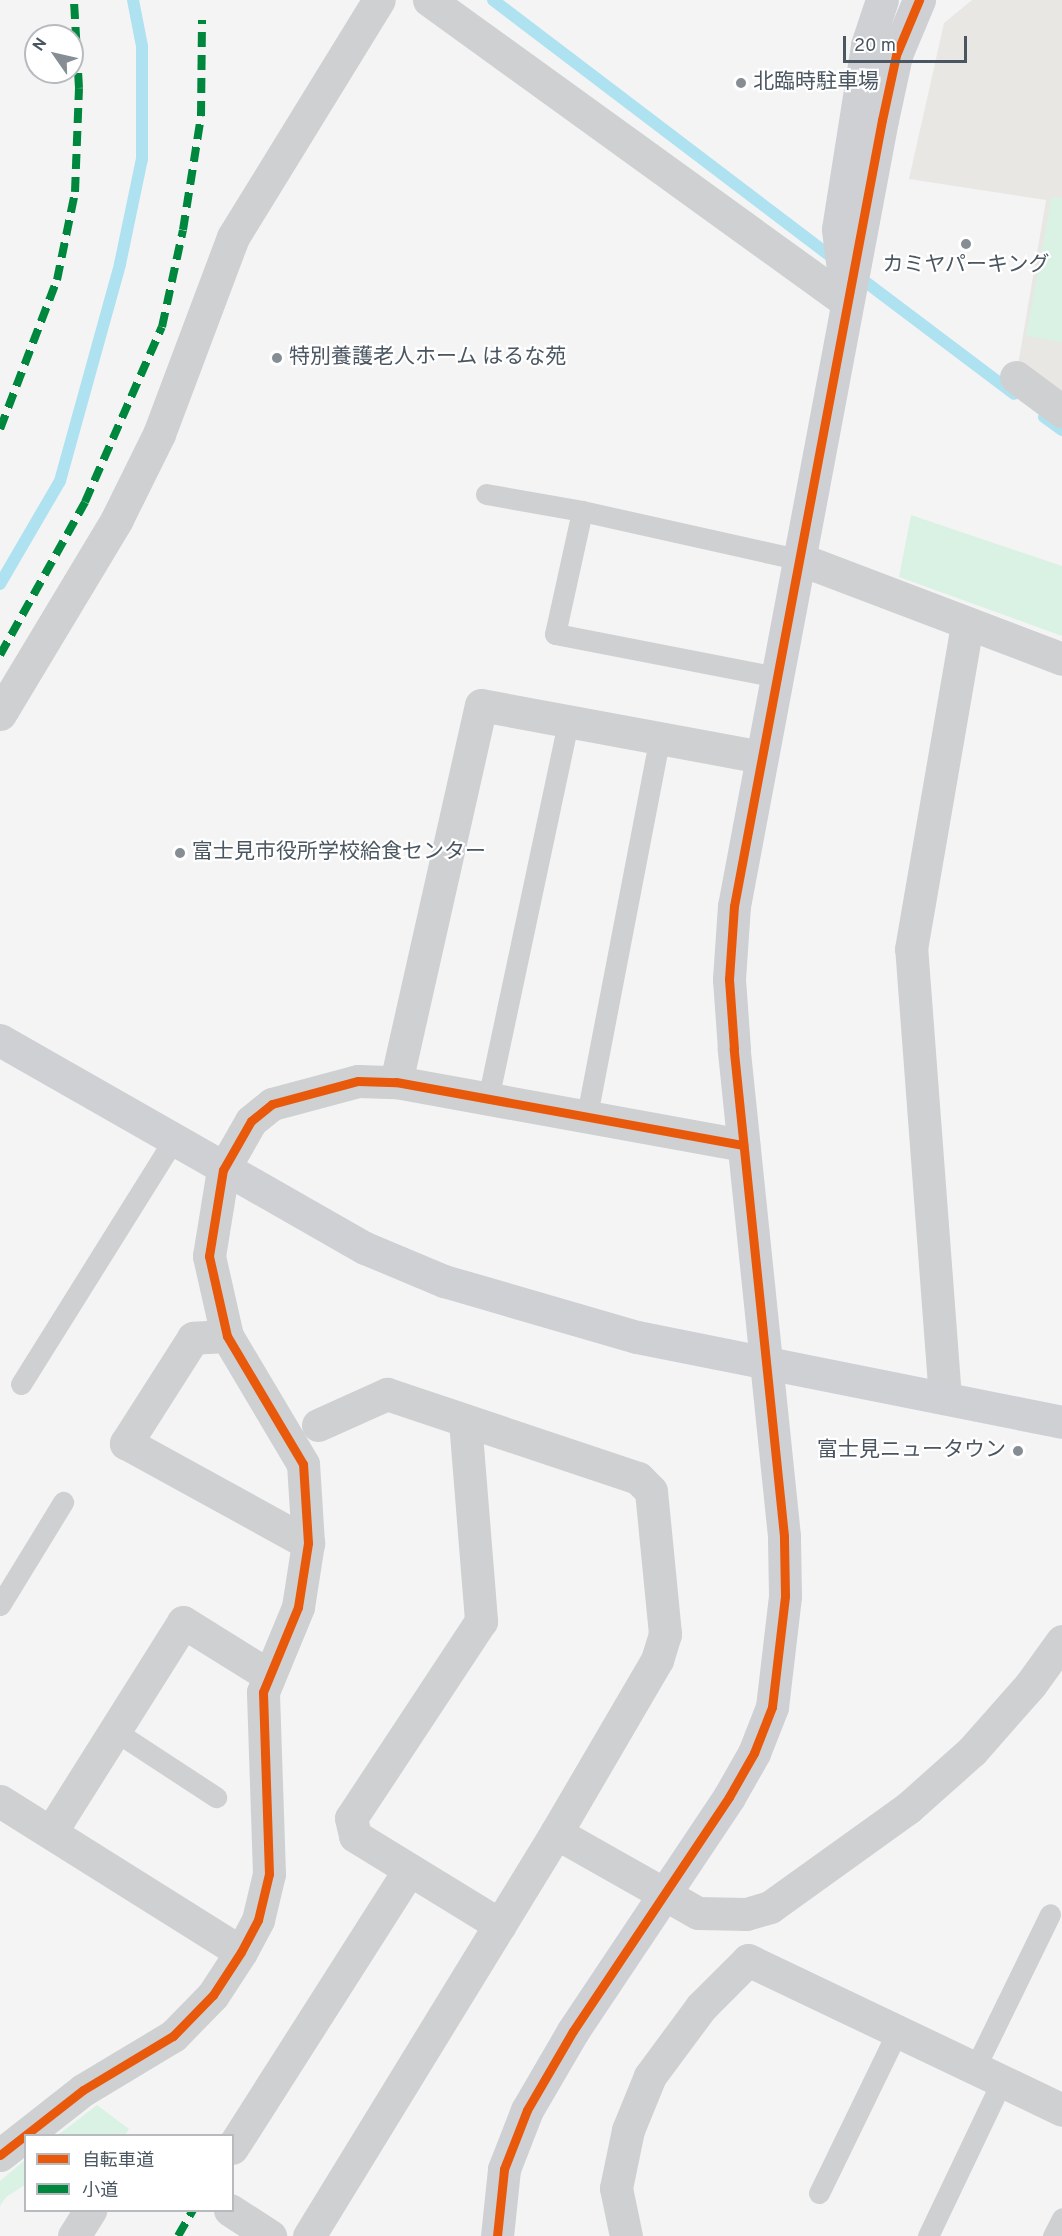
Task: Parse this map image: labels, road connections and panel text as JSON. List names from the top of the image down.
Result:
{
  "places": [
    "北臨時駐車場",
    "カミヤパーキング",
    "特別養護老人ホーム はるな苑",
    "富士見市役所学校給食センター",
    "富士見ニュータウン"
  ],
  "legend": ["自転車道", "小道"],
  "scale_bar": "20 m",
  "north": "top left"
}
